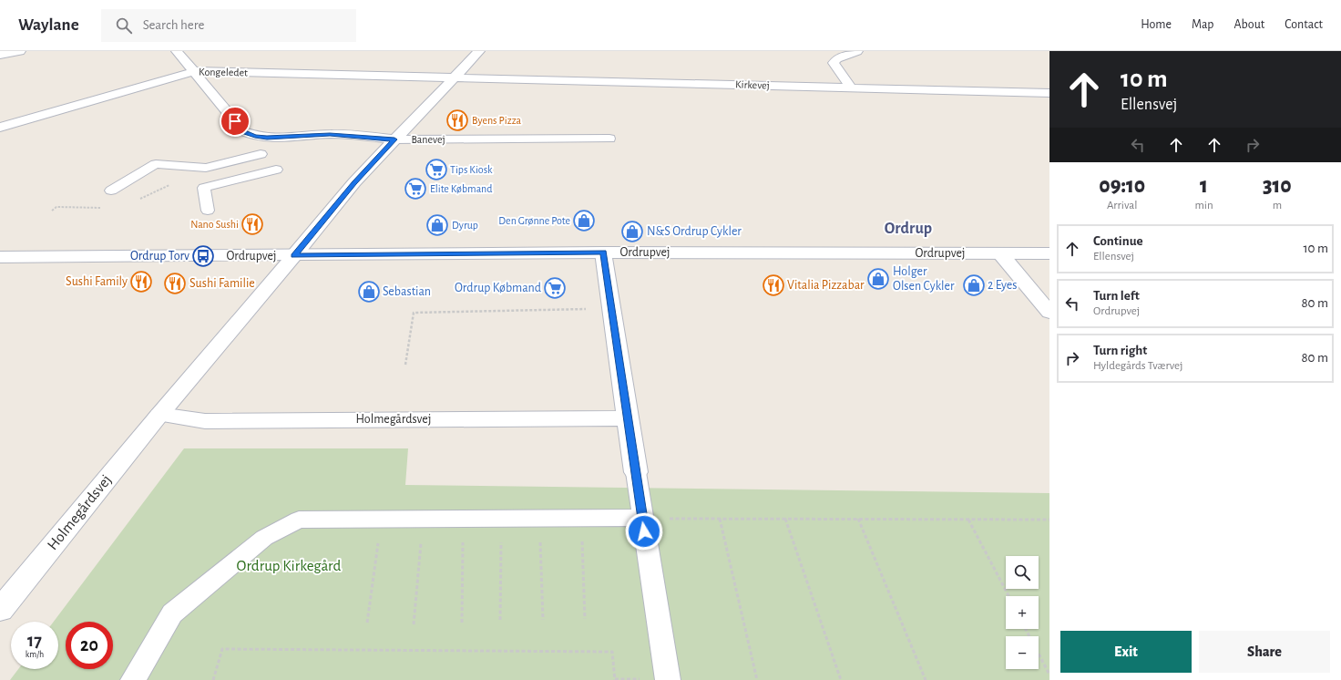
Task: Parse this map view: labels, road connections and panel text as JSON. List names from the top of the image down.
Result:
{
  "streets": {
    "street": [
      "Kongeledet",
      "Kirkevej",
      "Banevej",
      "Ordrupvej",
      "Holmegårdsvej"
    ]
  },
  "crossings": [
    ["Kongeledet", "Kirkevej"],
    ["Kongeledet", "Banevej"],
    ["Kongeledet", "Holmegårdsvej"],
    ["Kirkevej", "Holmegårdsvej"],
    ["Banevej", "Holmegårdsvej"],
    ["Ordrupvej", "Holmegårdsvej"]
  ],
  "districts": ["Ordrup"],
  "parks": ["Ordrup Kirkegård"],
  "places": {
    "restaurant": [
      "Byens Pizza",
      "Nano Sushi",
      "Sushi Family",
      "Sushi Familie",
      "Vitalia Pizzabar"
    ],
    "supermarket": ["Tips Kiosk", "Elite Købmand", "Ordrup Købmand"],
    "shop": [
      "Den Grønne Pote",
      "Dyrup",
      "N&S Ordrup Cykler",
      "Holger Olsen Cykler",
      "2 Eyes",
      "Sebastian"
    ],
    "bus stop": ["Ordrup Torv"]
  },
  "page": {
    "header": "Waylane",
    "search": "Search here",
    "nav": [
      "Home",
      "Map",
      "About",
      "Contact"
    ],
    "turn": ["10 m", "Ellensvej"],
    "eta": [
      "09:10",
      "Arrival",
      "1",
      "min",
      "310",
      "m"
    ],
    "list": [
      {
        "name": "Continue",
        "note": "Ellensvej",
        "value": "10 m"
      },
      {
        "name": "Turn left",
        "note": "Ordrupvej",
        "value": "80 m"
      },
      {
        "name": "Turn right",
        "note": "Hyldegårds Tværvej",
        "value": "80 m"
      }
    ],
    "map_buttons": ["+", "−"],
    "speed": "17 km/h",
    "limit": "20",
    "buttons": ["Exit", "Share"]
  }
}
